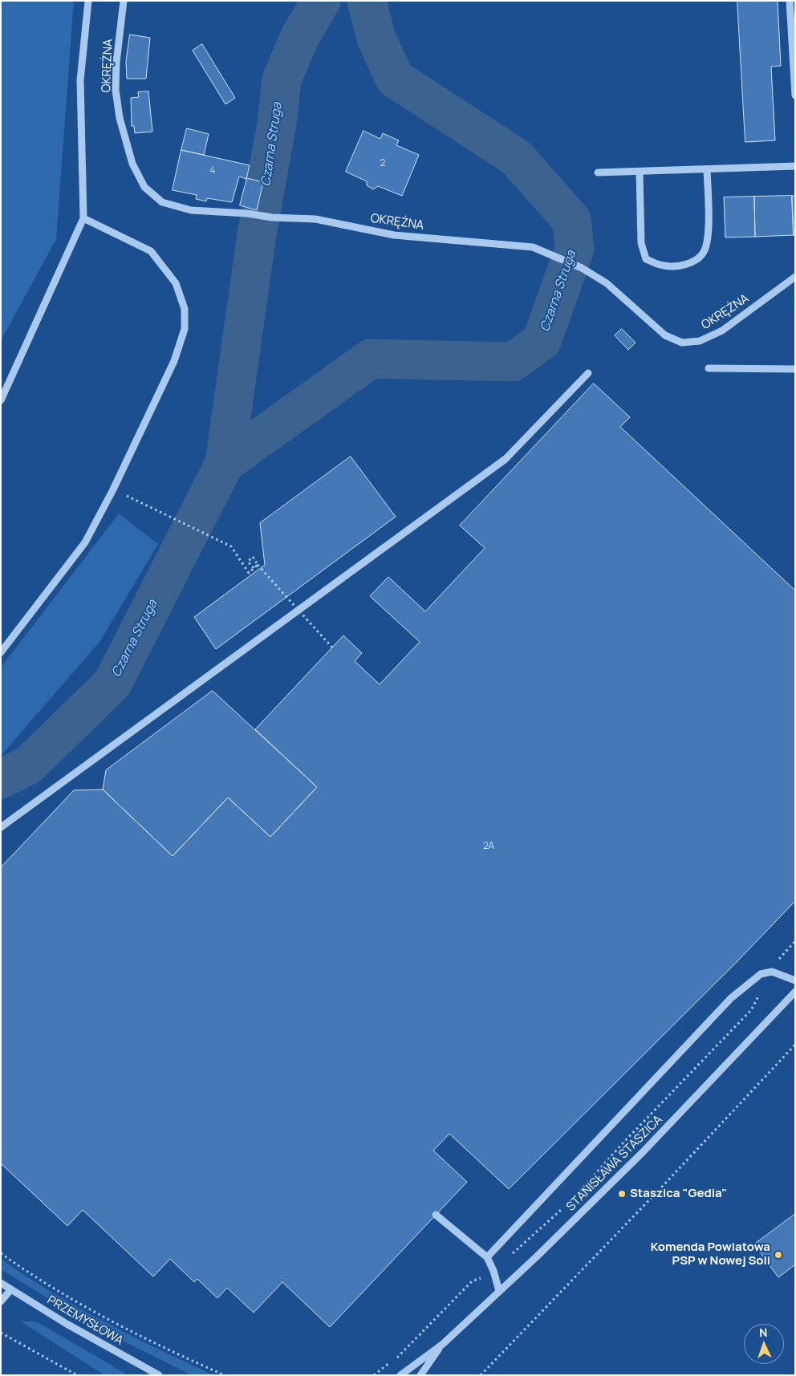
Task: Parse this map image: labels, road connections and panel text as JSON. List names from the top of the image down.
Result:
{
  "streets": {
    "street": ["OKRĘŻNA", "STANISŁAWA STASZICA", "PRZEMYSŁOWA"]
  },
  "water": ["Czarna Struga"],
  "places": ["Staszica \"Gedia\"", "Komenda Powiatowa PSP w Nowej Soli"],
  "house_numbers": ["2", "4", "2A"],
  "north": "top"
}
